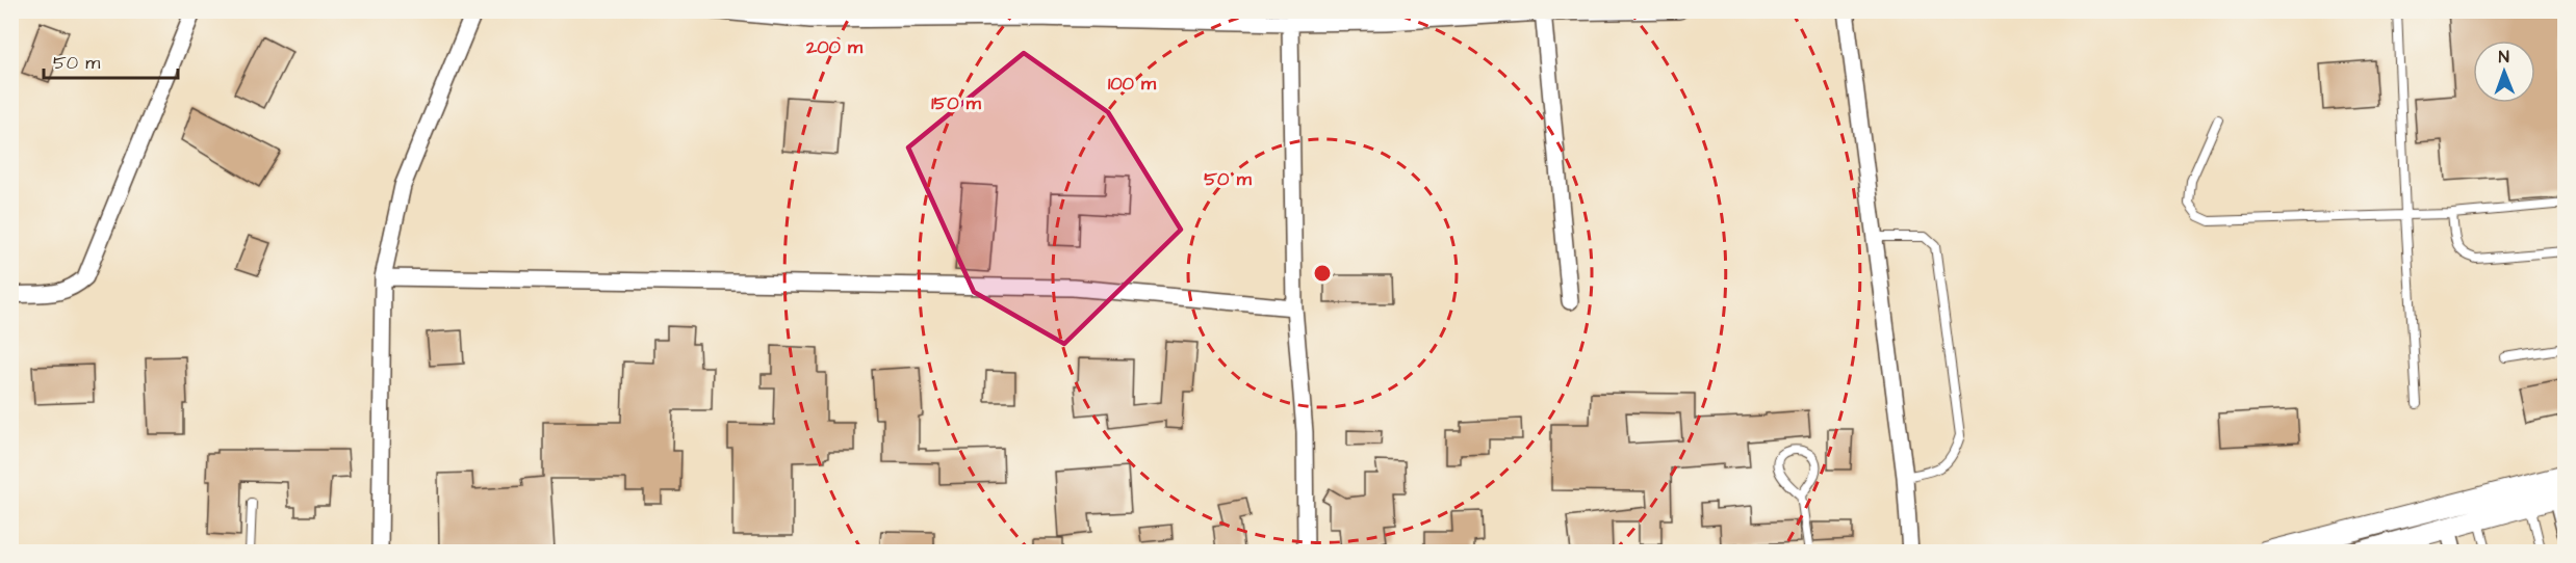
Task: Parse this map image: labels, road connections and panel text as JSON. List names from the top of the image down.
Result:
{
  "scale_bar": "50 m",
  "north": "top",
  "rings": [
    "200 m",
    "100 m",
    "150 m",
    "50 m"
  ]
}
